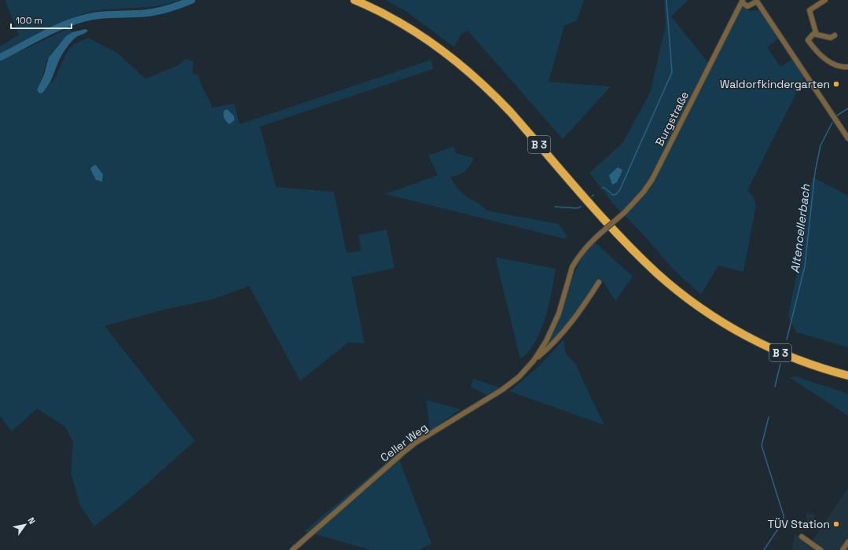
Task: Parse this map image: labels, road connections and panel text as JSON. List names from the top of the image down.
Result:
{
  "streets": {
    "highway": ["B 3"],
    "street": ["Burgstraße", "Celler Weg"]
  },
  "crossings": [
    ["Burgstraße", "Celler Weg"]
  ],
  "water": ["Altencellerbach"],
  "places": ["Waldorfkindergarten", "TÜV Station"],
  "scale_bar": "100 m",
  "north": "top right"
}
